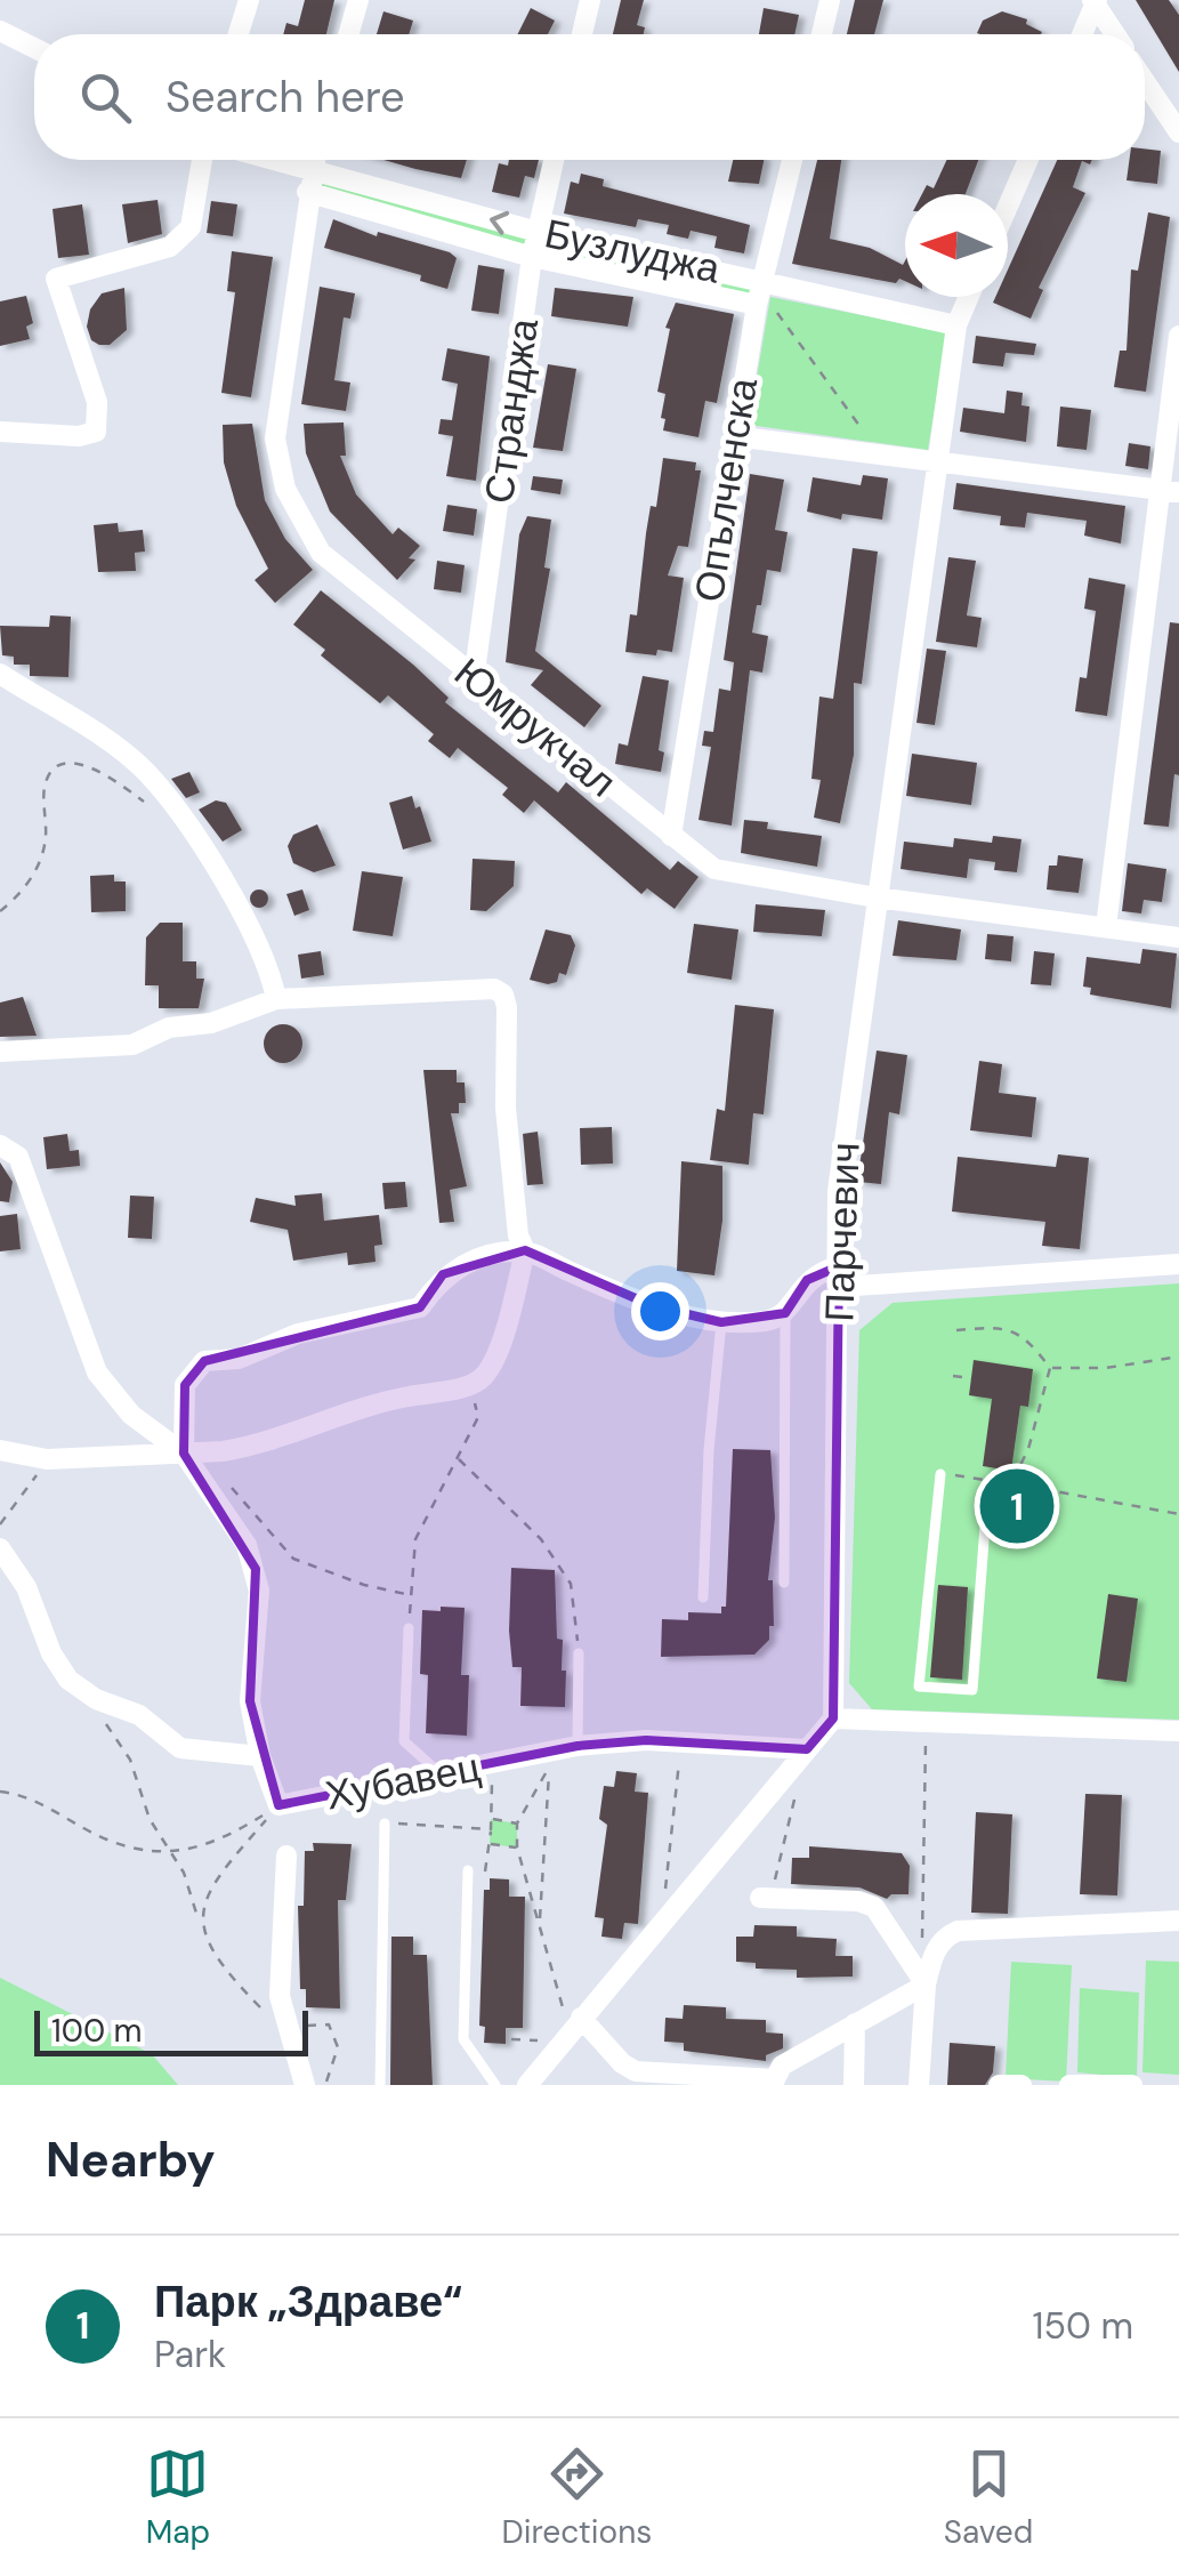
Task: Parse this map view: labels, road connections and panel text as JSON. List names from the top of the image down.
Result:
{
  "streets": {
    "street": [
      "Бузлуджа",
      "Странджа",
      "Опълченска",
      "Юмрукчал",
      "Парчевич",
      "Хубавец"
    ]
  },
  "crossings": [
    ["Бузлуджа", "Странджа"],
    ["Бузлуджа", "Опълченска"],
    ["Бузлуджа", "Юмрукчал"],
    ["Бузлуджа", "Парчевич"],
    ["Странджа", "Юмрукчал"],
    ["Опълченска", "Юмрукчал"],
    ["Юмрукчал", "Парчевич"]
  ],
  "scale_bar": "100 m",
  "north": "left",
  "page": {
    "search": "Search here",
    "pins": "1",
    "scale": "100 m",
    "heading": "Nearby",
    "list": [
      {
        "mark": "1",
        "name": "Парк „Здраве“",
        "note": "Park",
        "value": "150 m"
      }
    ],
    "nav": ["Map", "Directions", "Saved"]
  }
}
